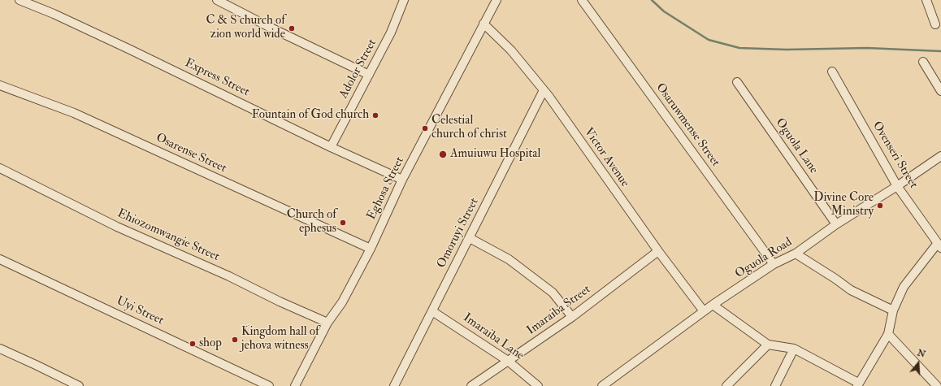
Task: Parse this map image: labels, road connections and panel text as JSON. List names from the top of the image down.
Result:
{
  "streets": {
    "street": [
      "Adolor Street",
      "Express Street",
      "Osaruwmense Street",
      "Oguola Lane",
      "Osarense Street",
      "Ovenseri Street",
      "Victor Avenue",
      "Eghosa Street",
      "Omoruyi Street",
      "Ehiozomwangie Street",
      "Oguola Road",
      "Imaraiba Street",
      "Uyi Street",
      "Imaraiba Lane"
    ]
  },
  "crossings": [
    ["Adolor Street", "Express Street"],
    ["Express Street", "Eghosa Street"],
    ["Osaruwmense Street", "Oguola Road"],
    ["Oguola Lane", "Oguola Road"],
    ["Osarense Street", "Eghosa Street"],
    ["Ovenseri Street", "Oguola Road"],
    ["Victor Avenue", "Eghosa Street"],
    ["Victor Avenue", "Omoruyi Street"],
    ["Victor Avenue", "Oguola Road"],
    ["Victor Avenue", "Imaraiba Street"],
    ["Eghosa Street", "Ehiozomwangie Street"],
    ["Omoruyi Street", "Imaraiba Lane"],
    ["Imaraiba Street", "Imaraiba Lane"]
  ],
  "places": [
    "C & S church of zion world wide",
    "Fountain of God church",
    "Celestial church of christ",
    "Amuiuwu Hospital",
    "Divine Core Ministry",
    "Church of ephesus",
    "Kingdom hall of jehova witness",
    "shop"
  ],
  "north": "top"
}
